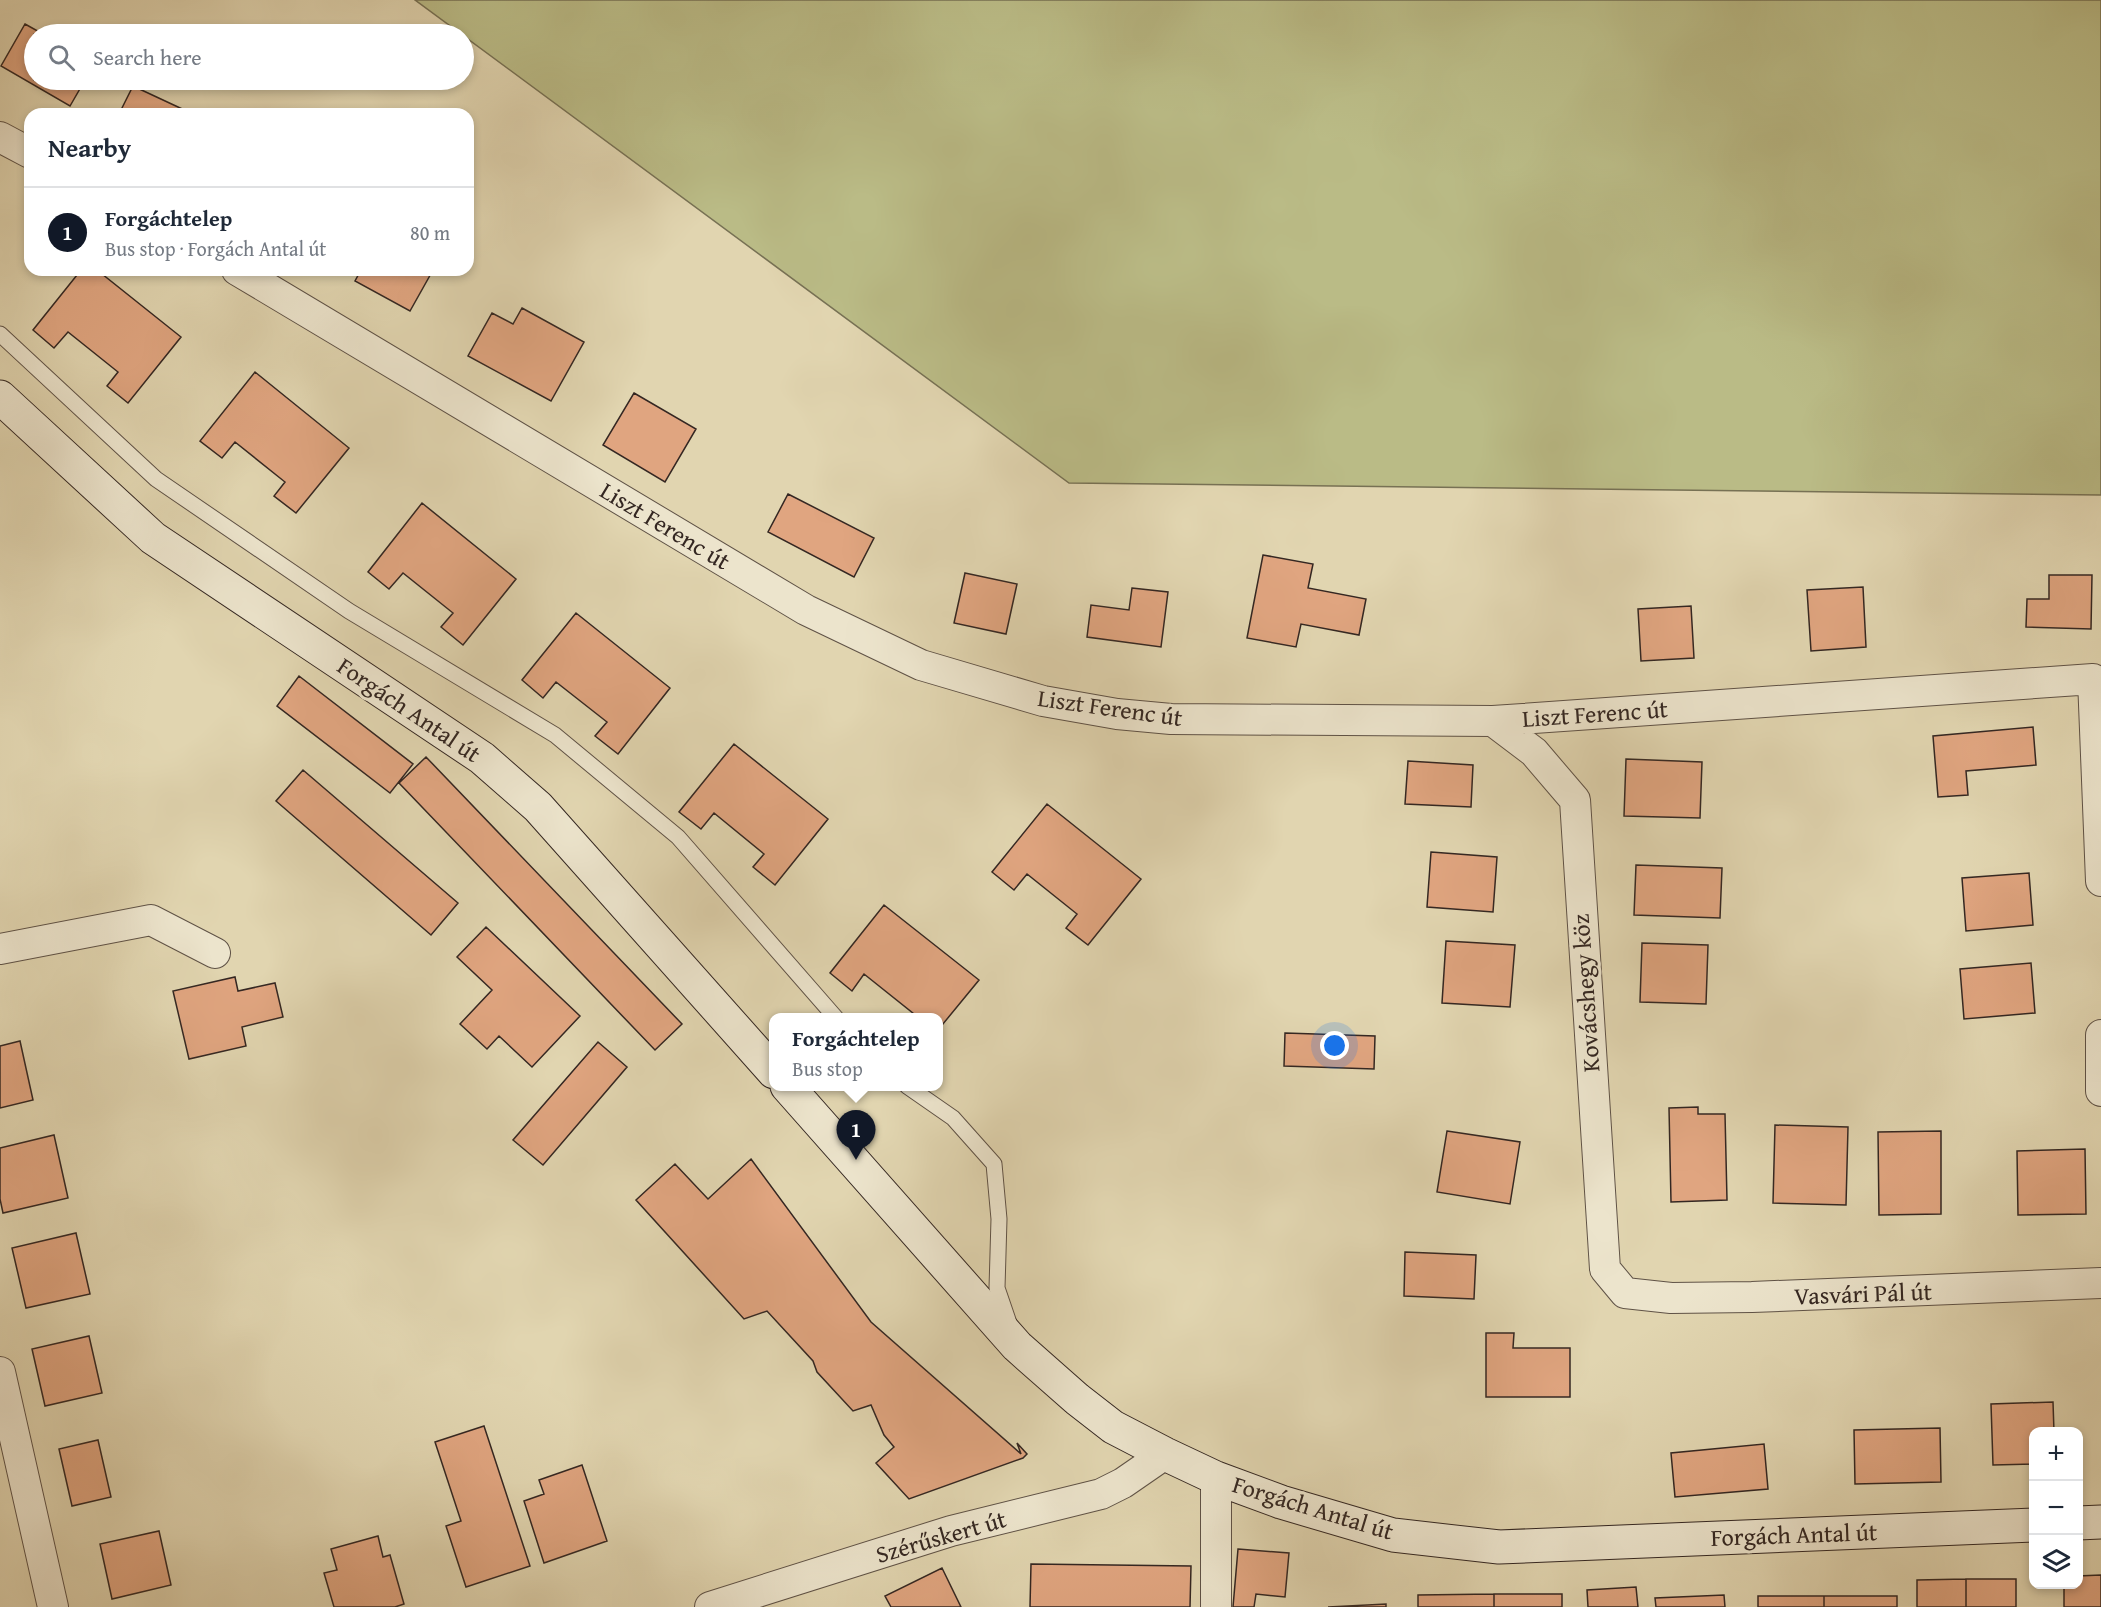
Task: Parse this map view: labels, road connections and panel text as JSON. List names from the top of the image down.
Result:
{
  "streets": {
    "street": [
      "Liszt Ferenc út",
      "Forgách Antal út",
      "Kovácshegy köz",
      "Vasvári Pál út",
      "Szérűskert út"
    ]
  },
  "crossings": [
    ["Liszt Ferenc út", "Kovácshegy köz"],
    ["Forgách Antal út", "Szérűskert út"],
    ["Kovácshegy köz", "Vasvári Pál út"]
  ],
  "page": {
    "search": "Search here",
    "heading": "Nearby",
    "list": [
      {
        "mark": "1",
        "name": "Forgáchtelep",
        "note": "Bus stop · Forgách Antal út",
        "value": "80 m"
      }
    ],
    "popup": ["Forgáchtelep", "Bus stop"],
    "pins": "1",
    "map_buttons": ["+", "−"]
  }
}
